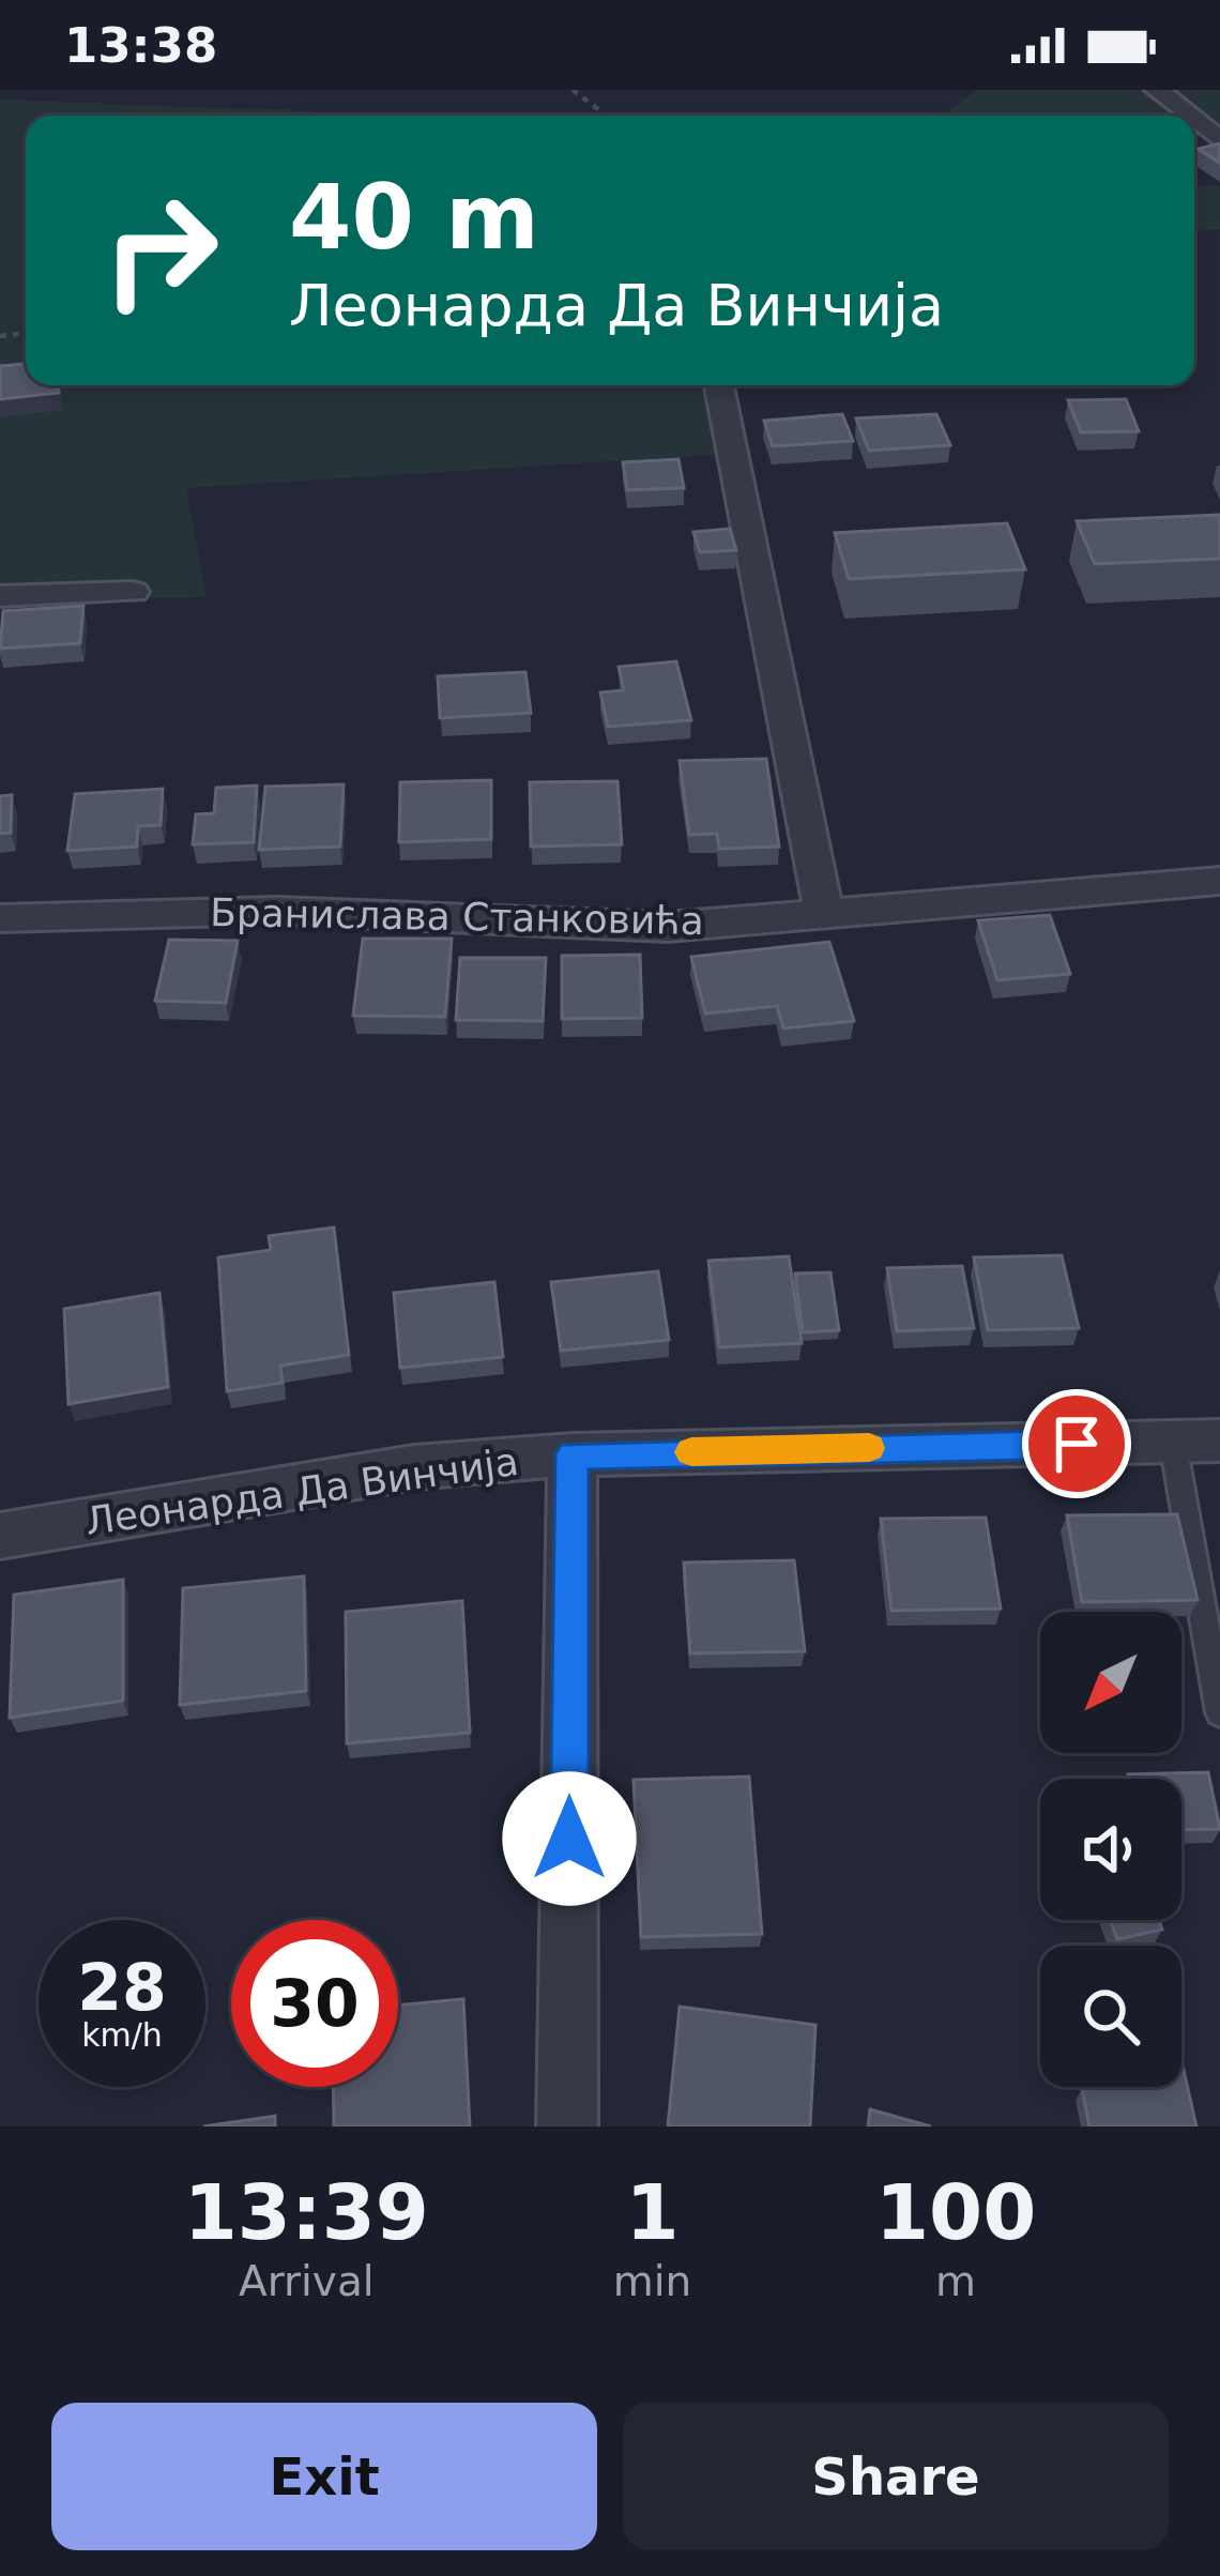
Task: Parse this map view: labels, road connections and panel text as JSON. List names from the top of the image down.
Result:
{
  "streets": {
    "street": ["Бранислава Станковића", "Леонарда Да Винчија"]
  },
  "north": "bottom left",
  "page": {
    "status": "13:38",
    "turn": ["40 m", "Леонарда Да Винчија"],
    "speed": "28 km/h",
    "limit": "30",
    "eta": [
      "13:39",
      "Arrival",
      "1",
      "min",
      "100",
      "m"
    ],
    "buttons": ["Exit", "Share"]
  }
}
